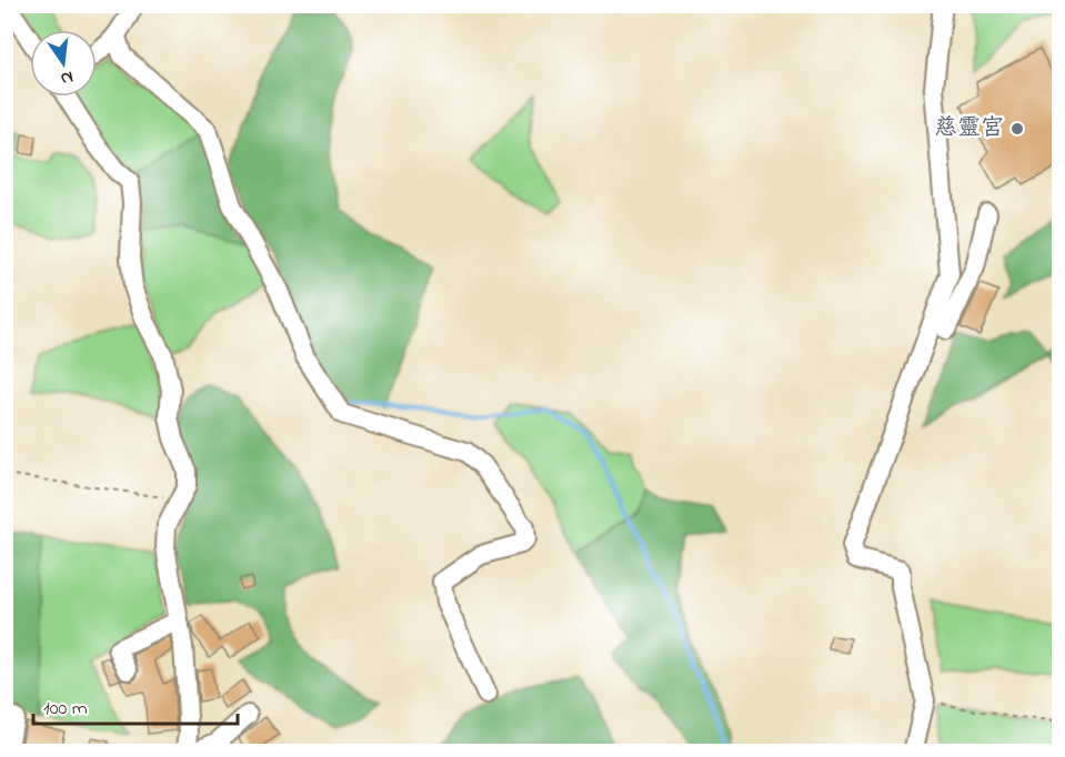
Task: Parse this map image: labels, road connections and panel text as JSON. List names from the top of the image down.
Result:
{
  "places": ["慈靈宮"],
  "scale_bar": "100 m",
  "north": "bottom"
}
